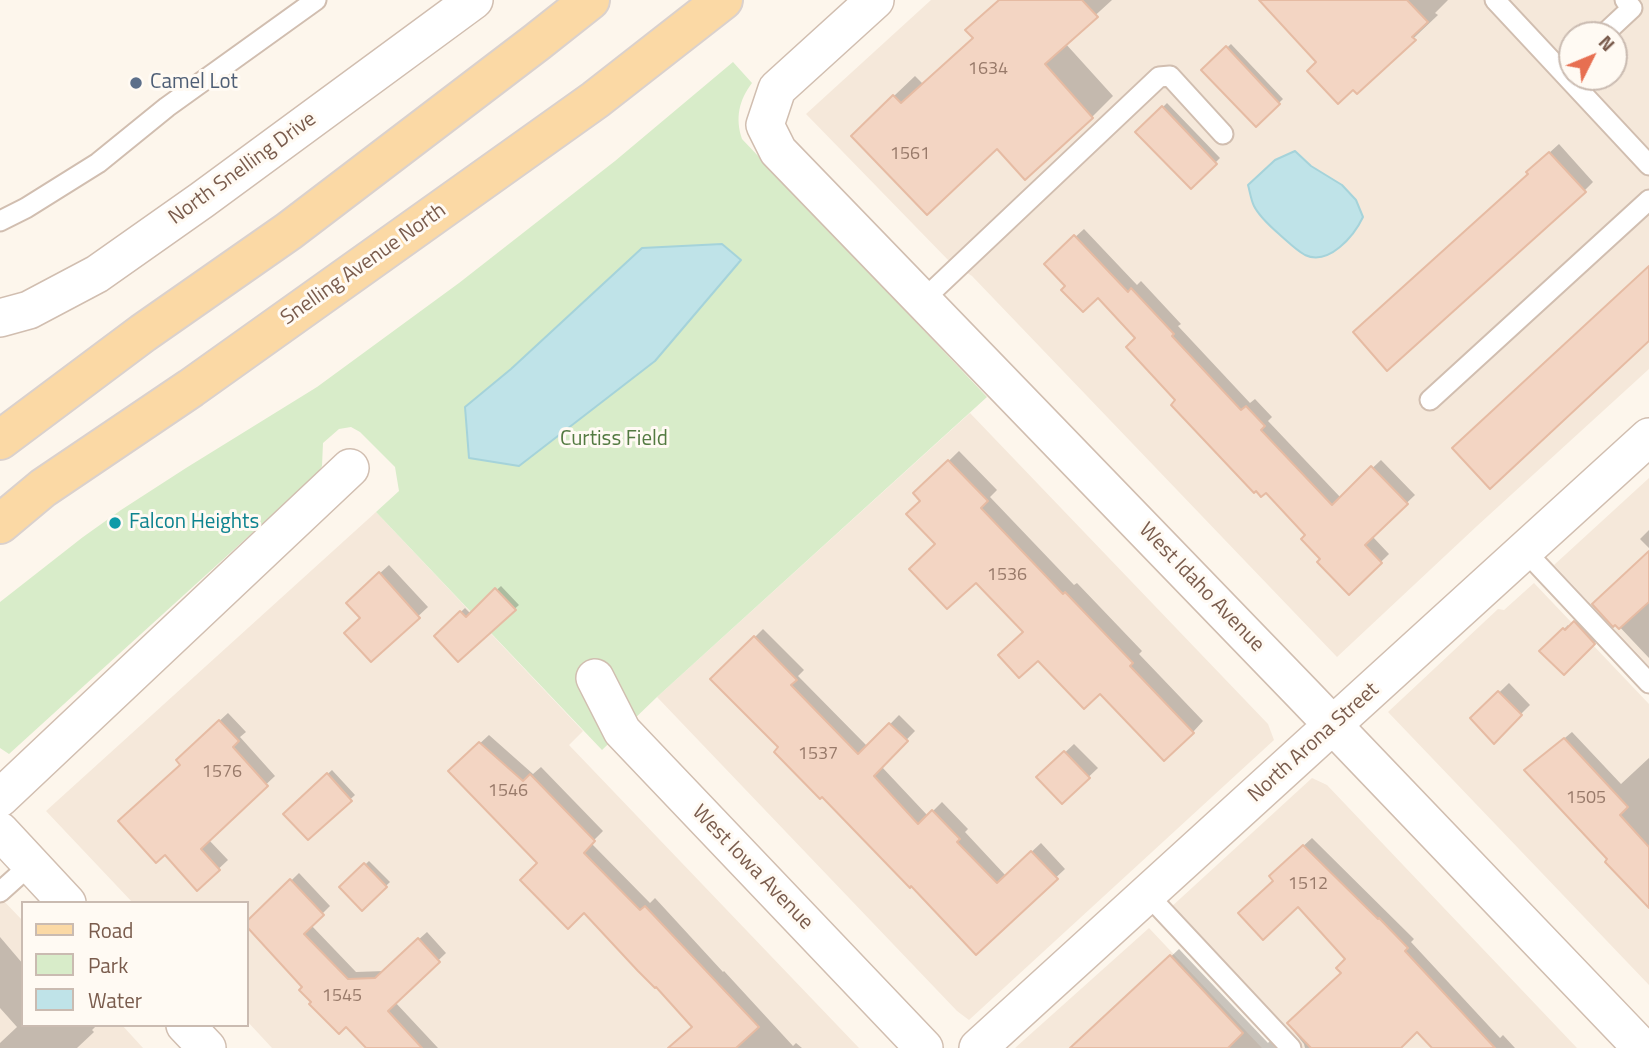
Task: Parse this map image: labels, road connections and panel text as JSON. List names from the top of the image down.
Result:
{
  "streets": {
    "main road": ["Snelling Avenue North"],
    "street": [
      "North Snelling Drive",
      "West Idaho Avenue",
      "North Arona Street",
      "West Iowa Avenue"
    ]
  },
  "crossings": [
    ["West Idaho Avenue", "North Arona Street"]
  ],
  "parks": ["Curtiss Field"],
  "places": ["Camel Lot", "Falcon Heights"],
  "house_numbers": [
    "1634",
    "1561",
    "1536",
    "1537",
    "1576",
    "1546",
    "1505",
    "1512",
    "1545"
  ],
  "legend": ["Road", "Park", "Water"],
  "north": "top right"
}
